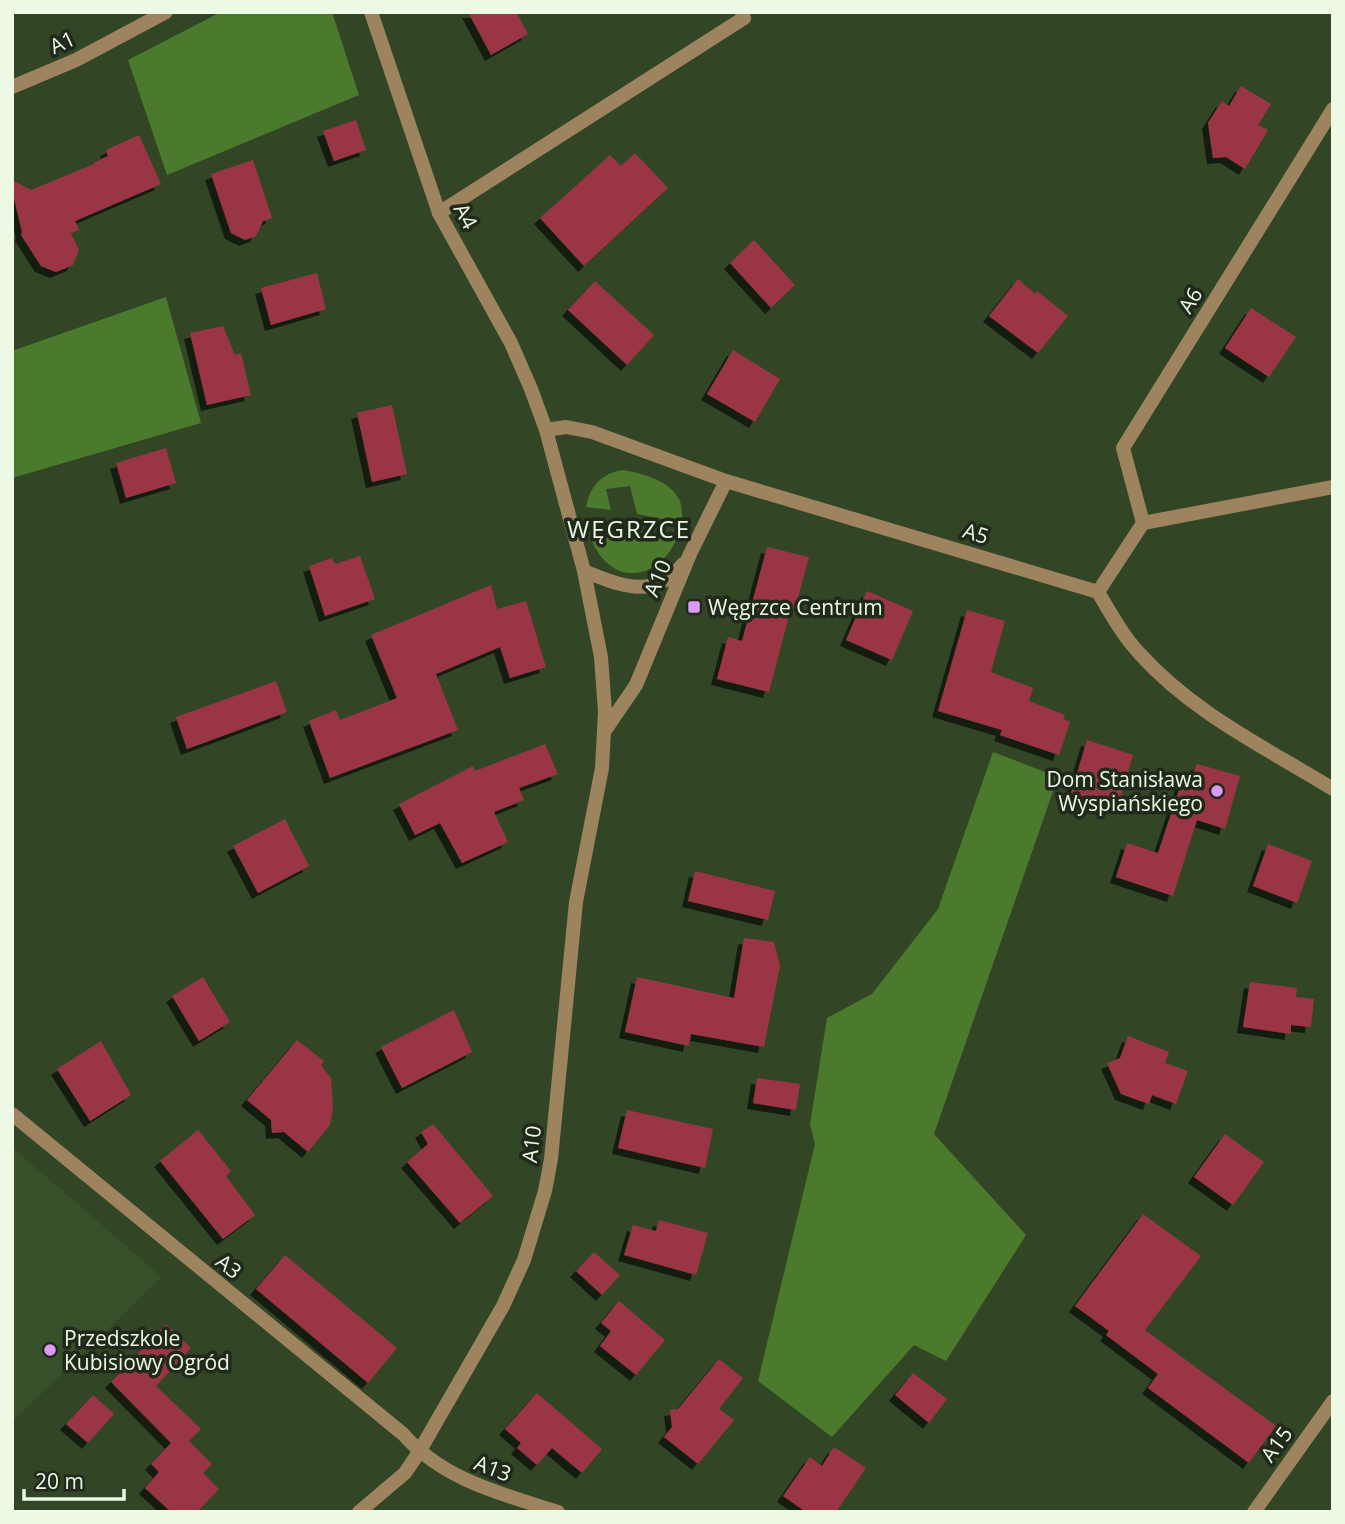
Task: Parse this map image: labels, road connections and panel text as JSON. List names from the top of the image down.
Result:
{
  "streets": {
    "street": [
      "A1",
      "A4",
      "A6",
      "A5",
      "A10",
      "A3",
      "A15",
      "A13"
    ]
  },
  "crossings": [
    ["A4", "A5"],
    ["A4", "A10"],
    ["A5", "A10"],
    ["A10", "A3"],
    ["A10", "A13"],
    ["A3", "A13"]
  ],
  "districts": ["WĘGRZCE"],
  "places": {
    "transit": ["Węgrzce Centrum"],
    "other": ["Dom Stanisława Wyspiańskiego", "Przedszkole Kubisiowy Ogród"]
  },
  "scale_bar": "20 m"
}
